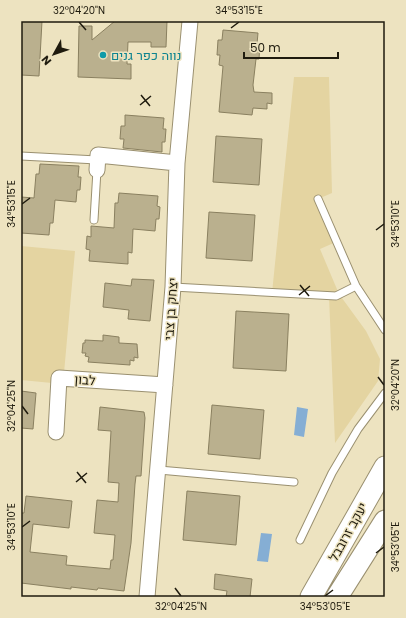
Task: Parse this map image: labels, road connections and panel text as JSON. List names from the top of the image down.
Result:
{
  "streets": {
    "main road": ["יעקב זרובבל"],
    "street": ["יצחק בן צבי", "לבון"]
  },
  "crossings": [
    ["יצחק בן צבי", "לבון"]
  ],
  "places": ["נווה כפר גנים"],
  "scale_bar": "50 m",
  "north": "bottom left",
  "coordinates": [
    "32°04'20\"N",
    "34°53'15\"E",
    "34°53'10\"E",
    "32°04'25\"N",
    "34°53'05\"E"
  ]
}
